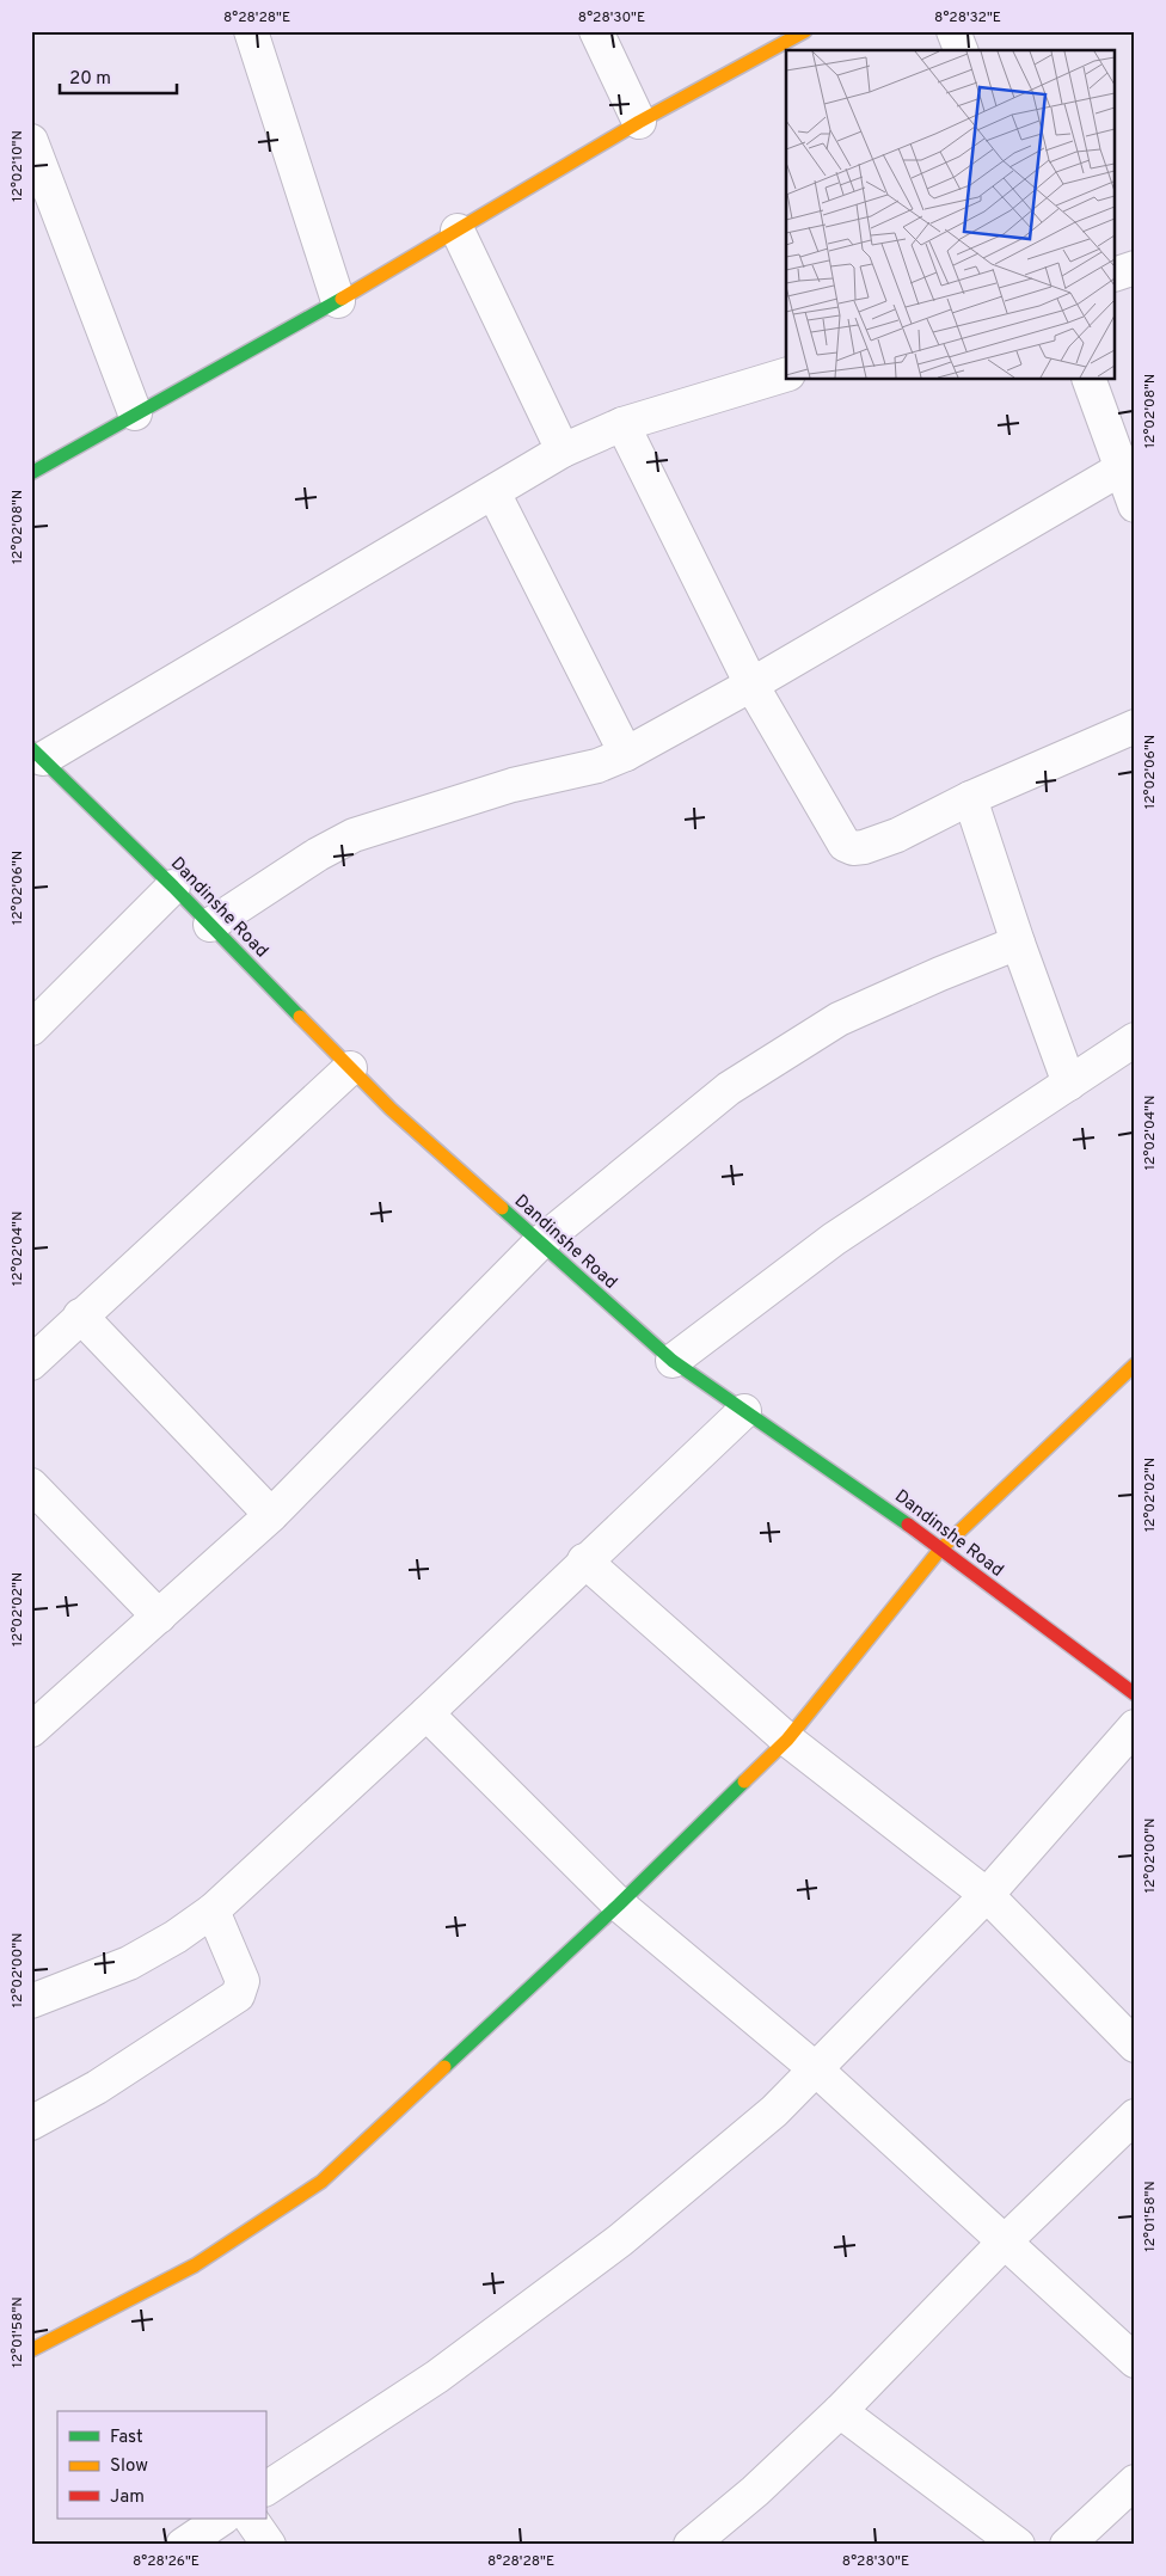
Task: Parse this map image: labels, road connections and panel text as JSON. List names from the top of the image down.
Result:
{
  "streets": {
    "street": ["Dandinshe Road"]
  },
  "legend": ["Fast", "Slow", "Jam"],
  "scale_bar": "20 m",
  "coordinates": [
    "8°28'28\"E",
    "8°28'30\"E",
    "8°28'32\"E",
    "12°02'10\"N",
    "12°02'08\"N",
    "12°02'06\"N",
    "12°02'04\"N",
    "12°02'02\"N",
    "12°02'00\"N",
    "12°01'58\"N",
    "8°28'26\"E"
  ]
}
